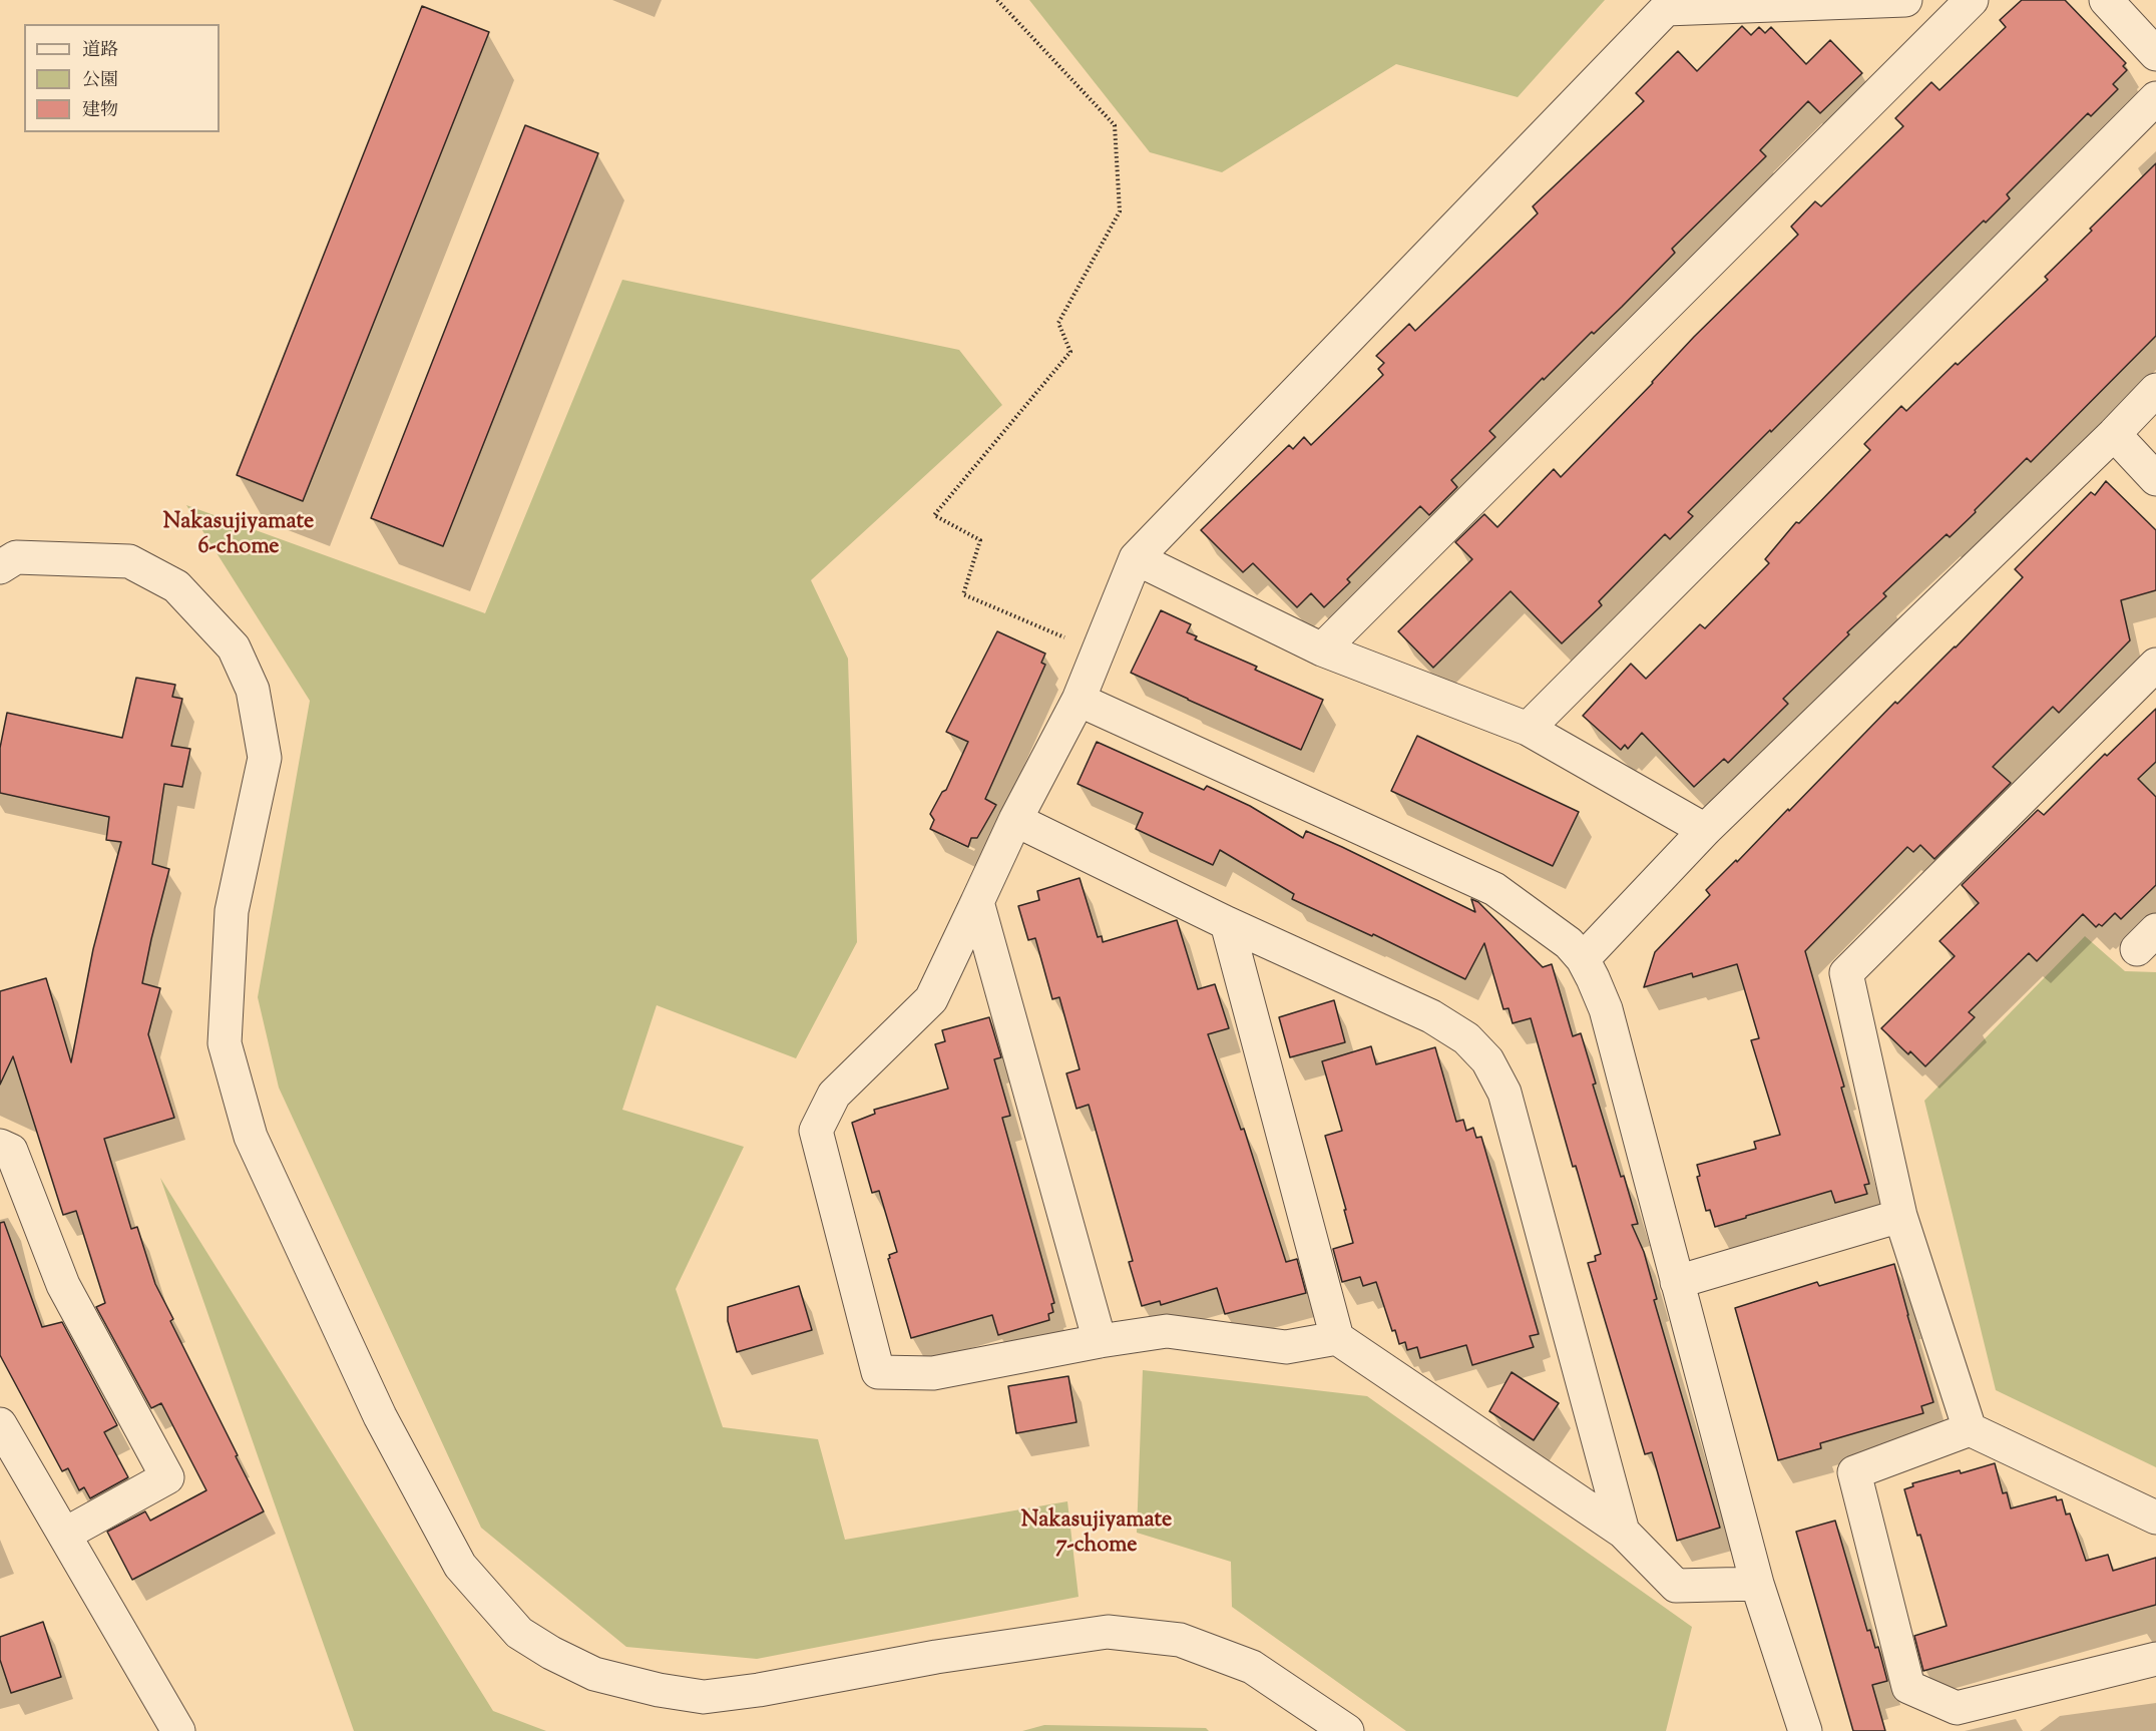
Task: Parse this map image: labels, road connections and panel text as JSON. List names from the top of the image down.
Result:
{
  "districts": ["Nakasujiyamate 6-chome", "Nakasujiyamate 7-chome"],
  "legend": ["道路", "公園", "建物"]
}
